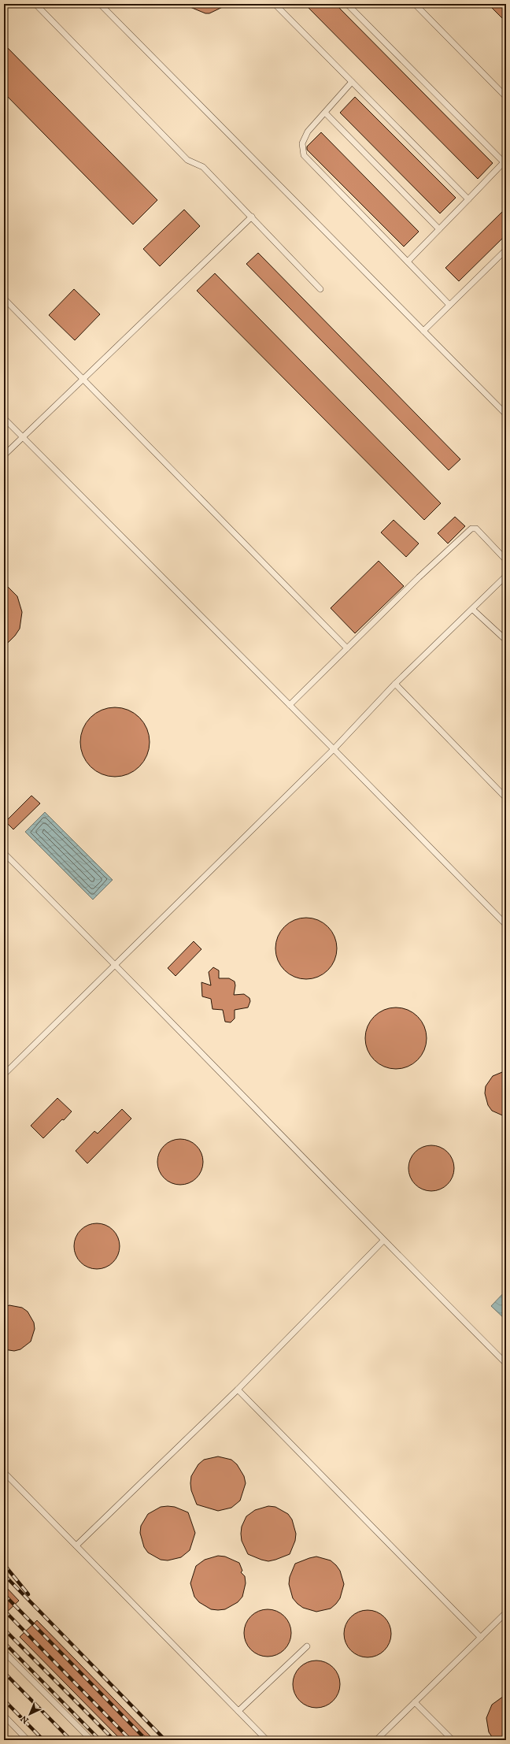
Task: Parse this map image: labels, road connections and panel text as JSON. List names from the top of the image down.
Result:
{
  "north": "bottom left"
}
